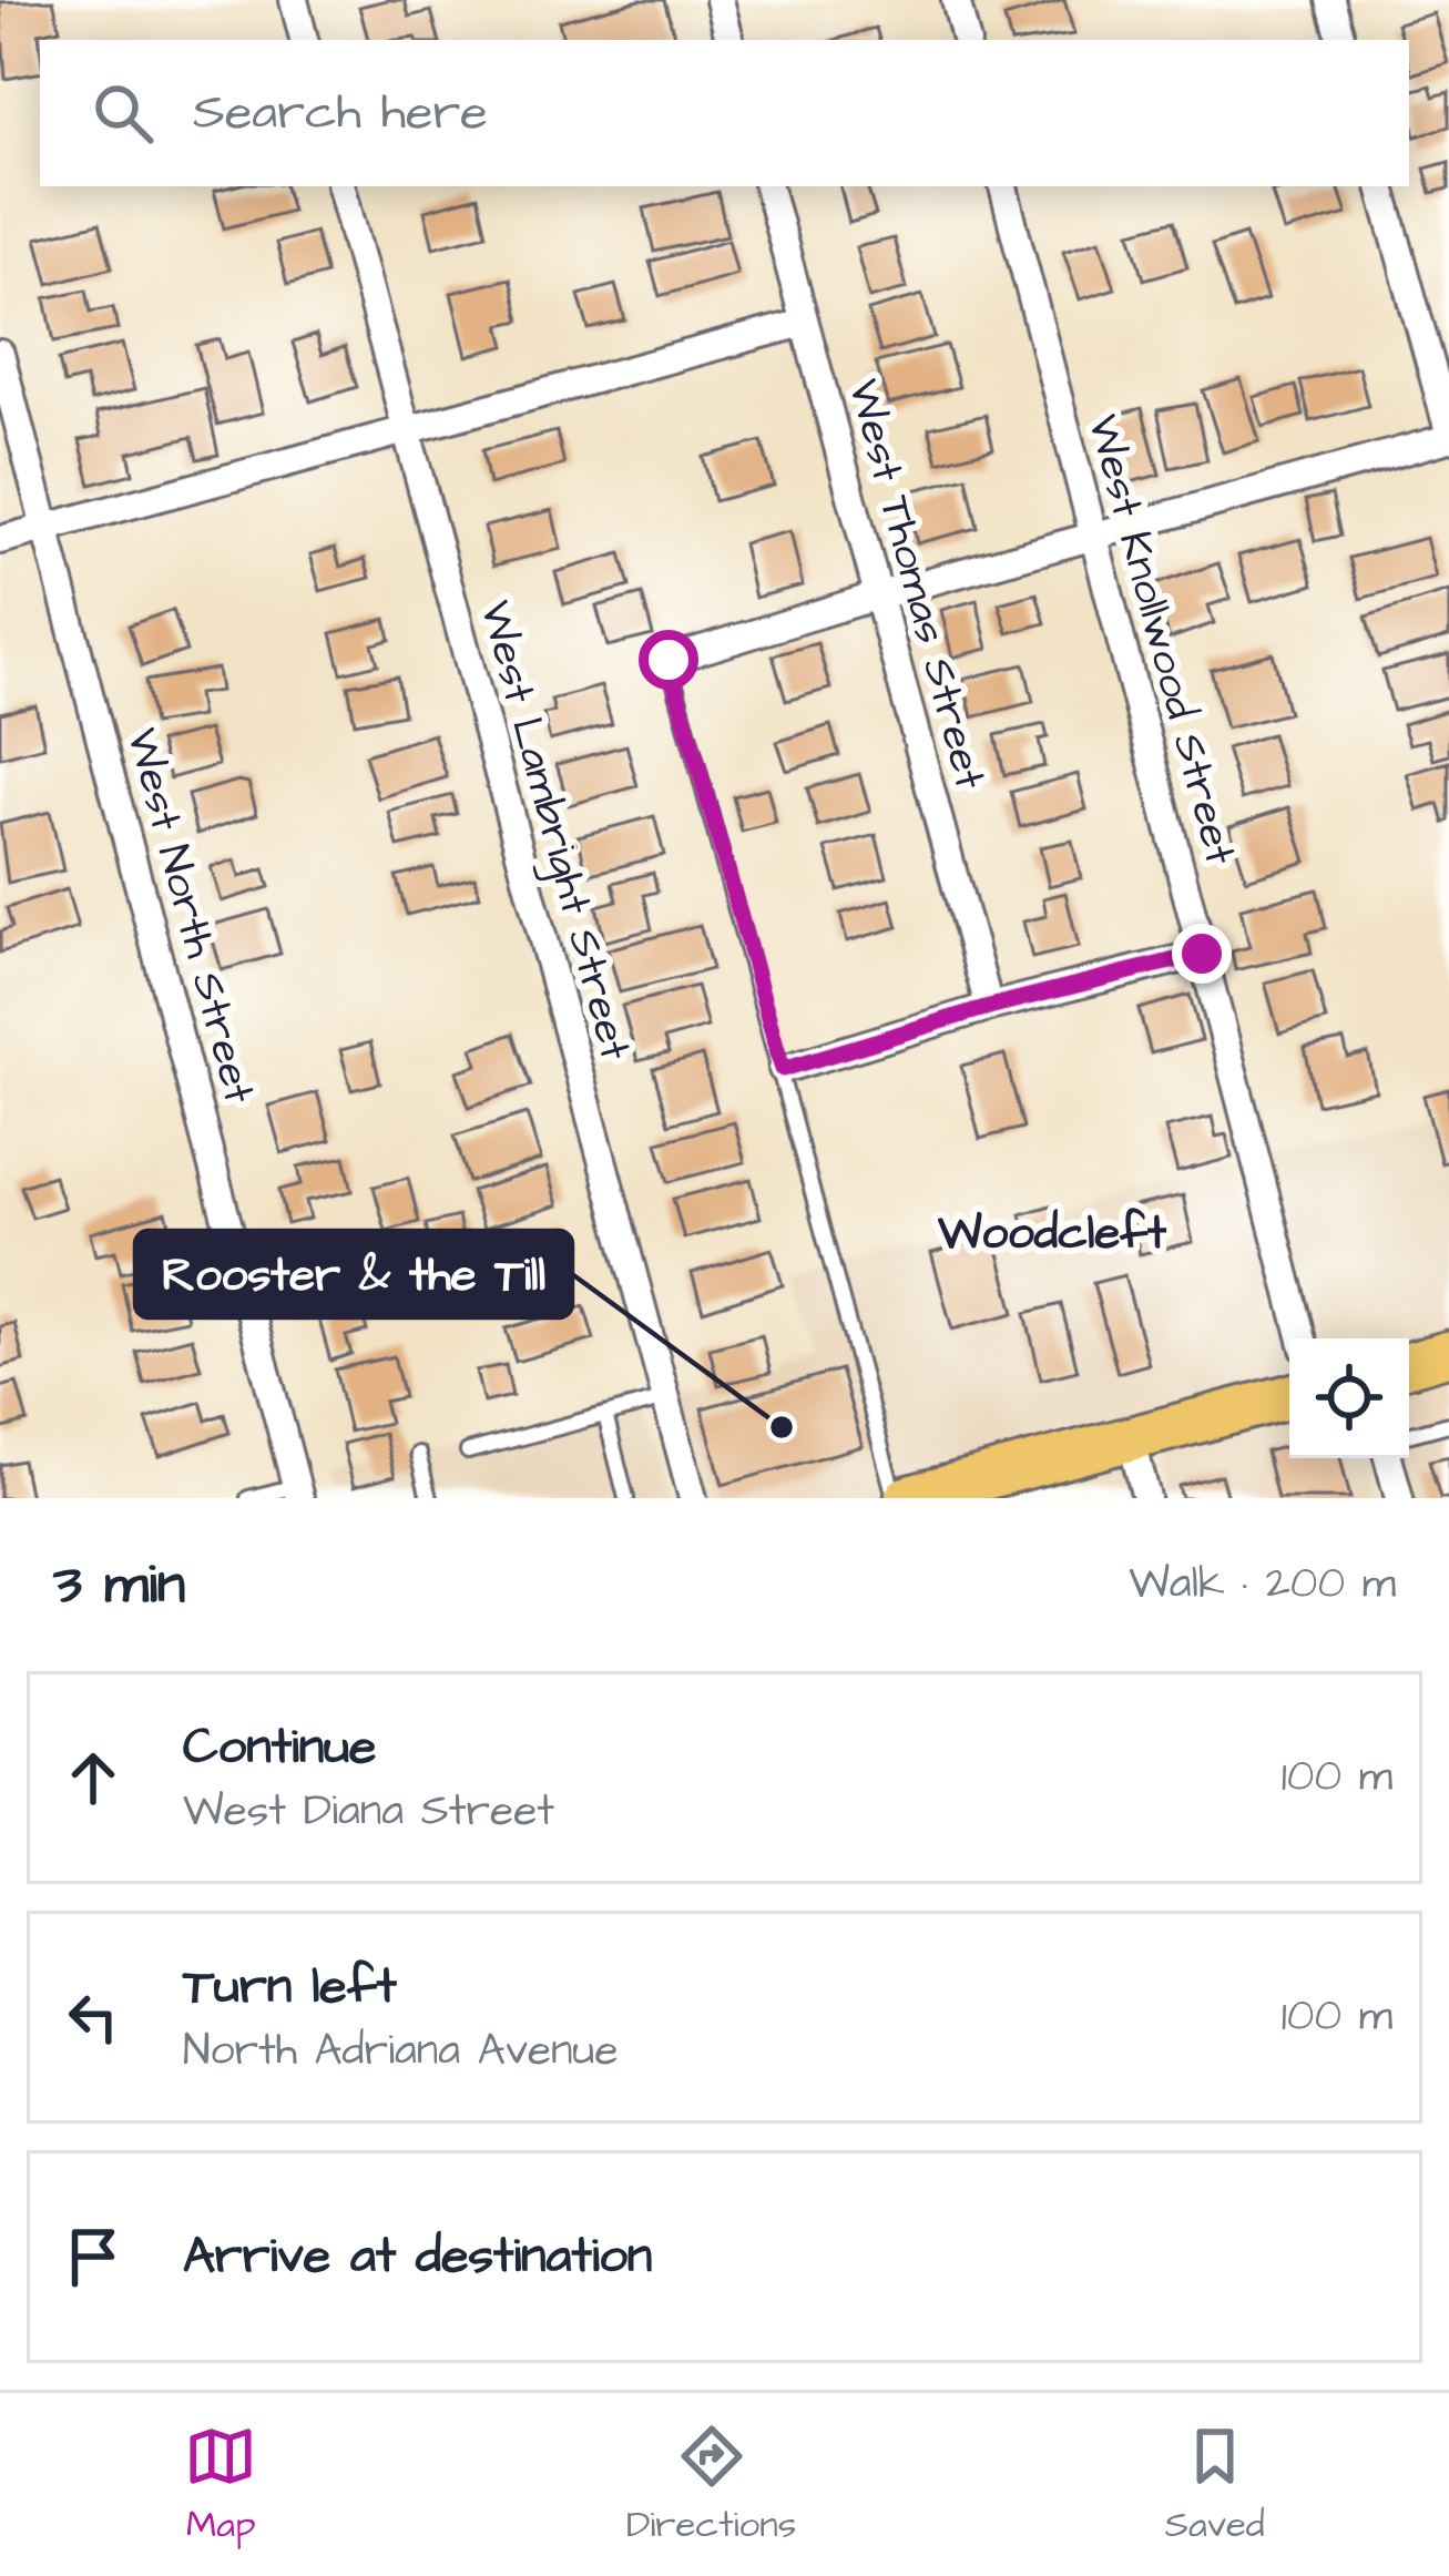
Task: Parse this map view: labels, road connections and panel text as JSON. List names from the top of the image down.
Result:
{
  "streets": {
    "street": [
      "West Thomas Street",
      "West Knollwood Street",
      "West Lambright Street",
      "West North Street"
    ]
  },
  "districts": ["Woodcleft"],
  "places": ["Rooster & the Till"],
  "page": {
    "search": "Search here",
    "heading": ["3 min", "Walk · 200 m"],
    "list": [
      ["Continue", "West Diana Street", "100 m"],
      ["Turn left", "North Adriana Avenue", "100 m"],
      "Arrive at destination"
    ],
    "nav": ["Map", "Directions", "Saved"]
  }
}
